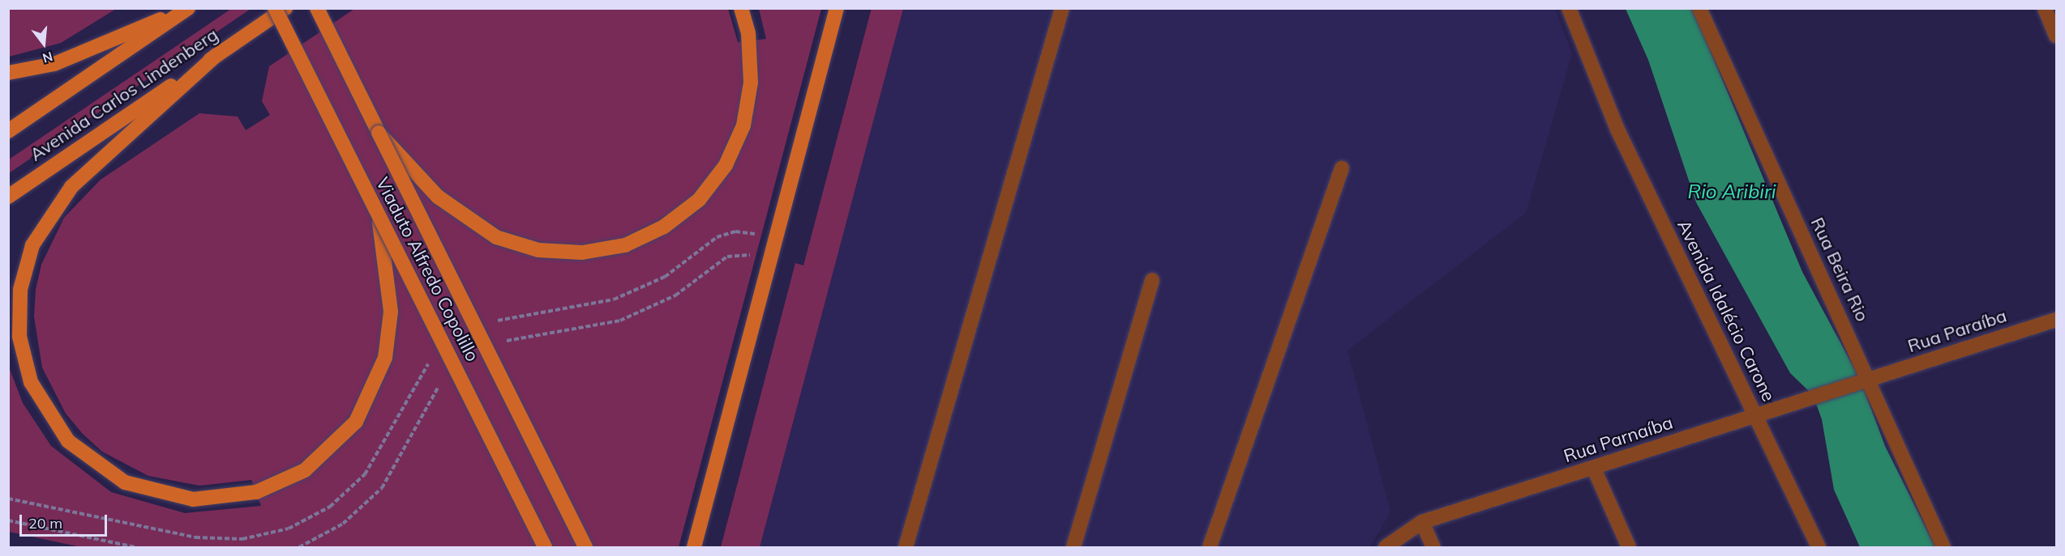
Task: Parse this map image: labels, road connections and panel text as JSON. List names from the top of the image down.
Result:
{
  "streets": {
    "main road": ["Avenida Carlos Lindenberg", "Viaduto Alfredo Copolillo"],
    "street": [
      "Rua Beira Rio",
      "Avenida Idalécio Carone",
      "Rua Paraíba",
      "Rua Parnaíba"
    ]
  },
  "crossings": [
    ["Rua Beira Rio", "Rua Paraíba"],
    ["Rua Beira Rio", "Rua Parnaíba"],
    ["Avenida Idalécio Carone", "Rua Parnaíba"],
    ["Rua Paraíba", "Rua Parnaíba"]
  ],
  "water": ["Rio Aribiri"],
  "scale_bar": "20 m",
  "north": "bottom"
}
